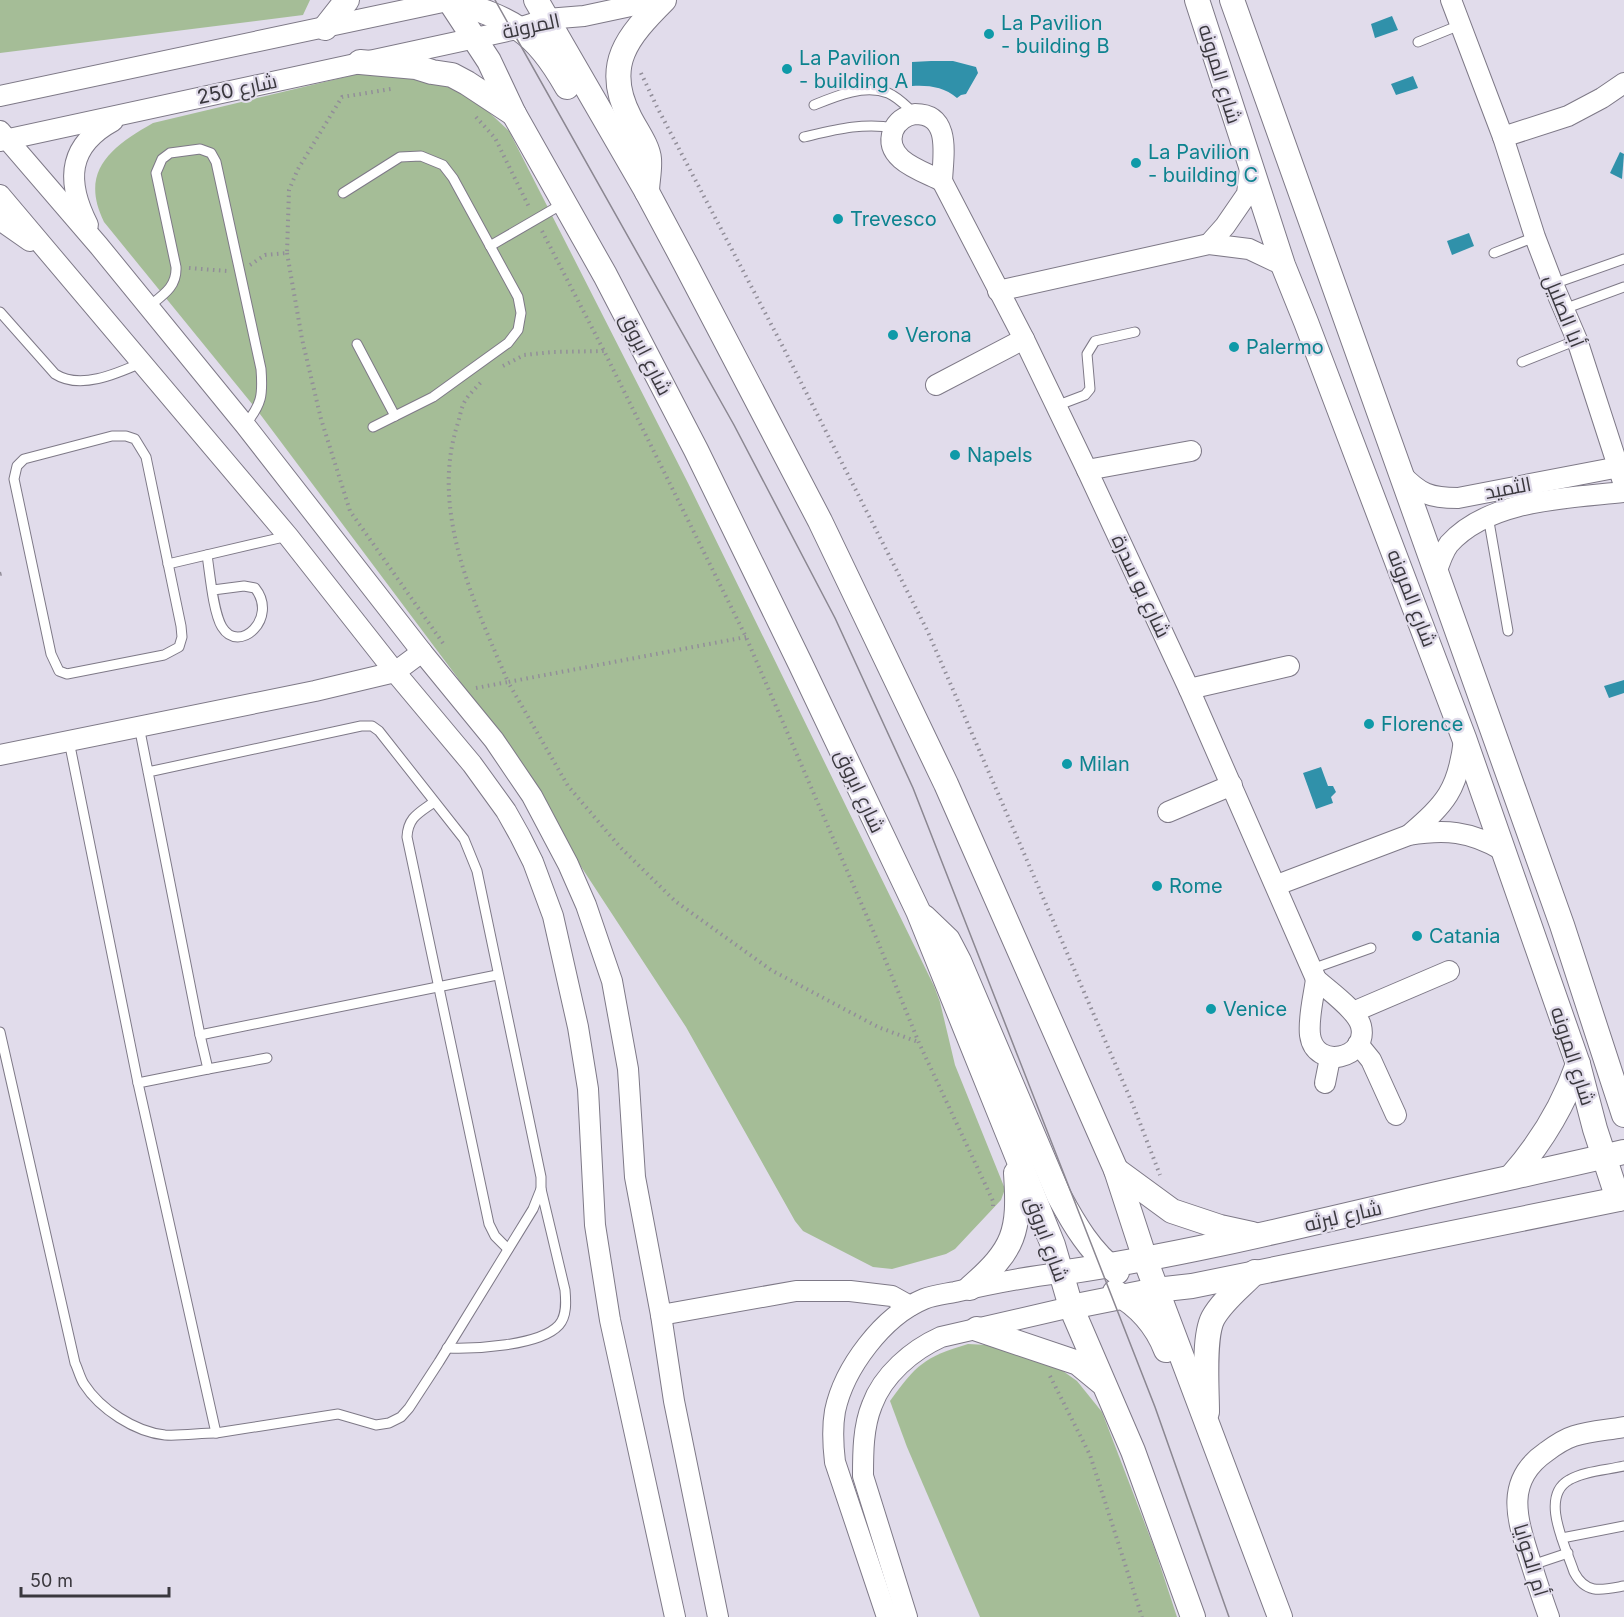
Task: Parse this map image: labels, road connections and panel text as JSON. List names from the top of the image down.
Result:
{
  "streets": {
    "street": [
      "المرونة",
      "شارع المرونه",
      "شارع 250",
      "أبا الصليل",
      "شارع ابروق",
      "الثميد",
      "شارع بو سدرة",
      "شارع لبرثه",
      "أم الحوايا"
    ]
  },
  "crossings": [
    ["المرونة", "شارع 250"],
    ["المرونة", "شارع ابروق"],
    ["شارع المرونه", "الثميد"],
    ["شارع المرونه", "شارع لبرثه"],
    ["شارع 250", "شارع ابروق"],
    ["أبا الصليل", "الثميد"],
    ["شارع ابروق", "شارع لبرثه"]
  ],
  "places": [
    "La Pavilion - building B",
    "La Pavilion - building A",
    "La Pavilion - building C",
    "Trevesco",
    "Verona",
    "Palermo",
    "Napels",
    "Florence",
    "Milan",
    "Rome",
    "Catania",
    "Venice"
  ],
  "scale_bar": "50 m"
}
